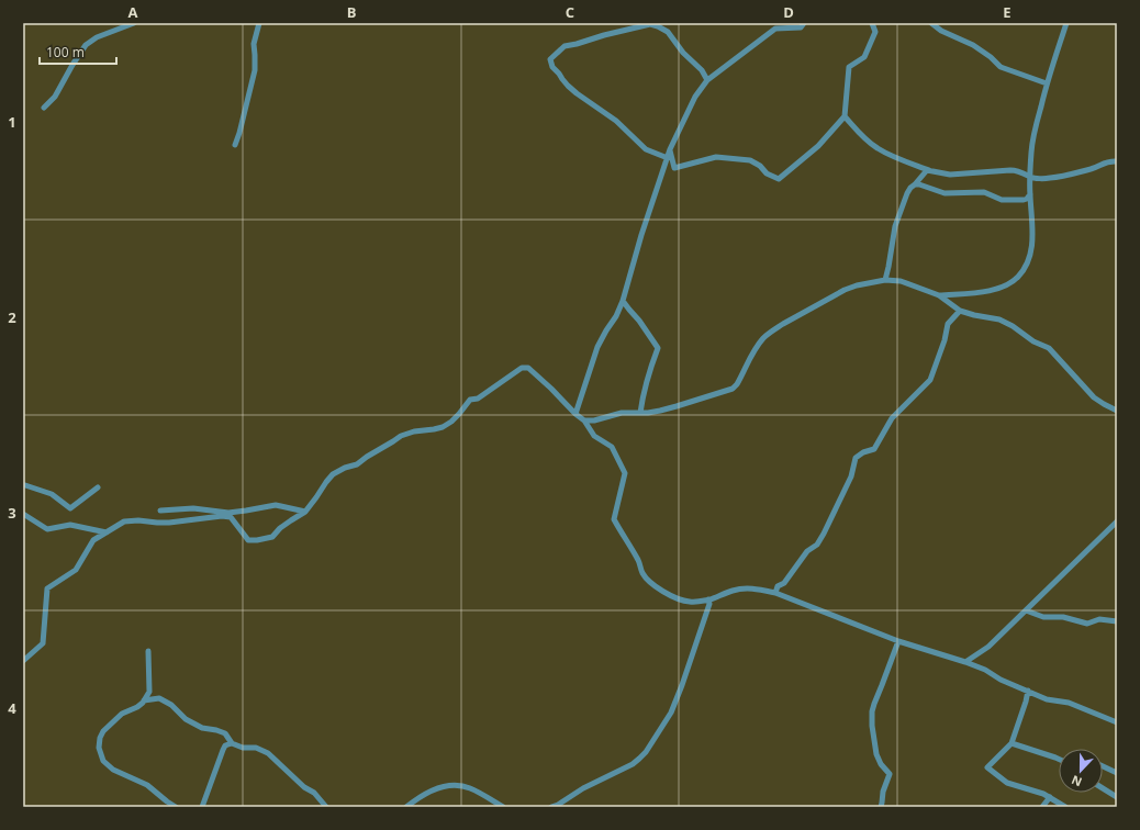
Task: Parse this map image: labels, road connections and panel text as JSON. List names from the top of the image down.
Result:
{
  "scale_bar": "100 m",
  "north": "bottom",
  "grid": {
    "columns": [
      "A",
      "B",
      "C",
      "D",
      "E"
    ],
    "rows": [
      "1",
      "2",
      "3",
      "4"
    ]
  }
}
